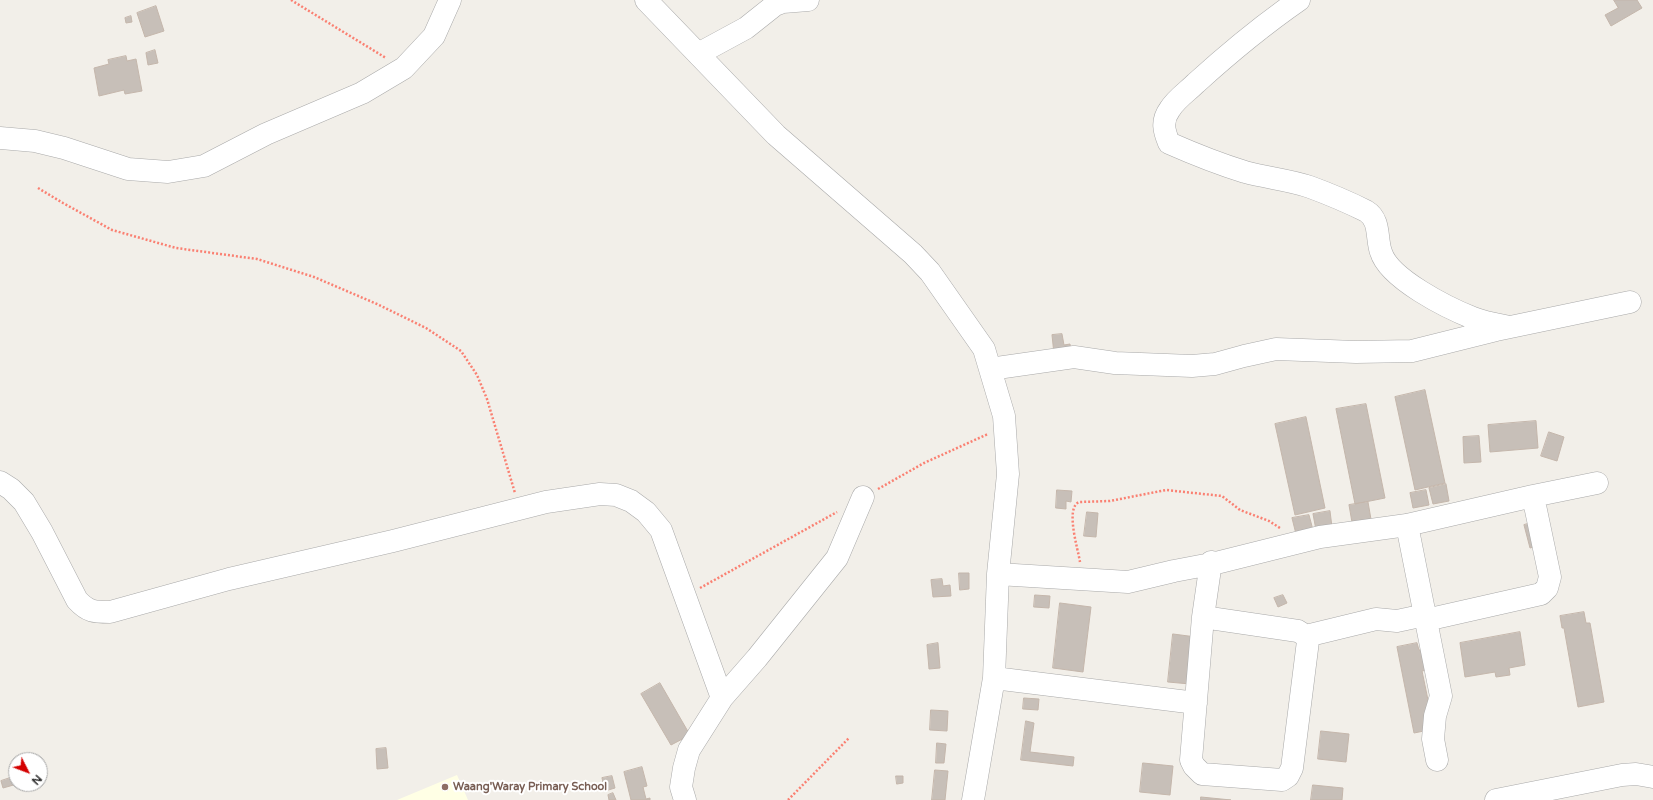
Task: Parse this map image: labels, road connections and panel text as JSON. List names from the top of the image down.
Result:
{
  "places": ["Waang'Waray Primary School"],
  "north": "bottom right"
}
